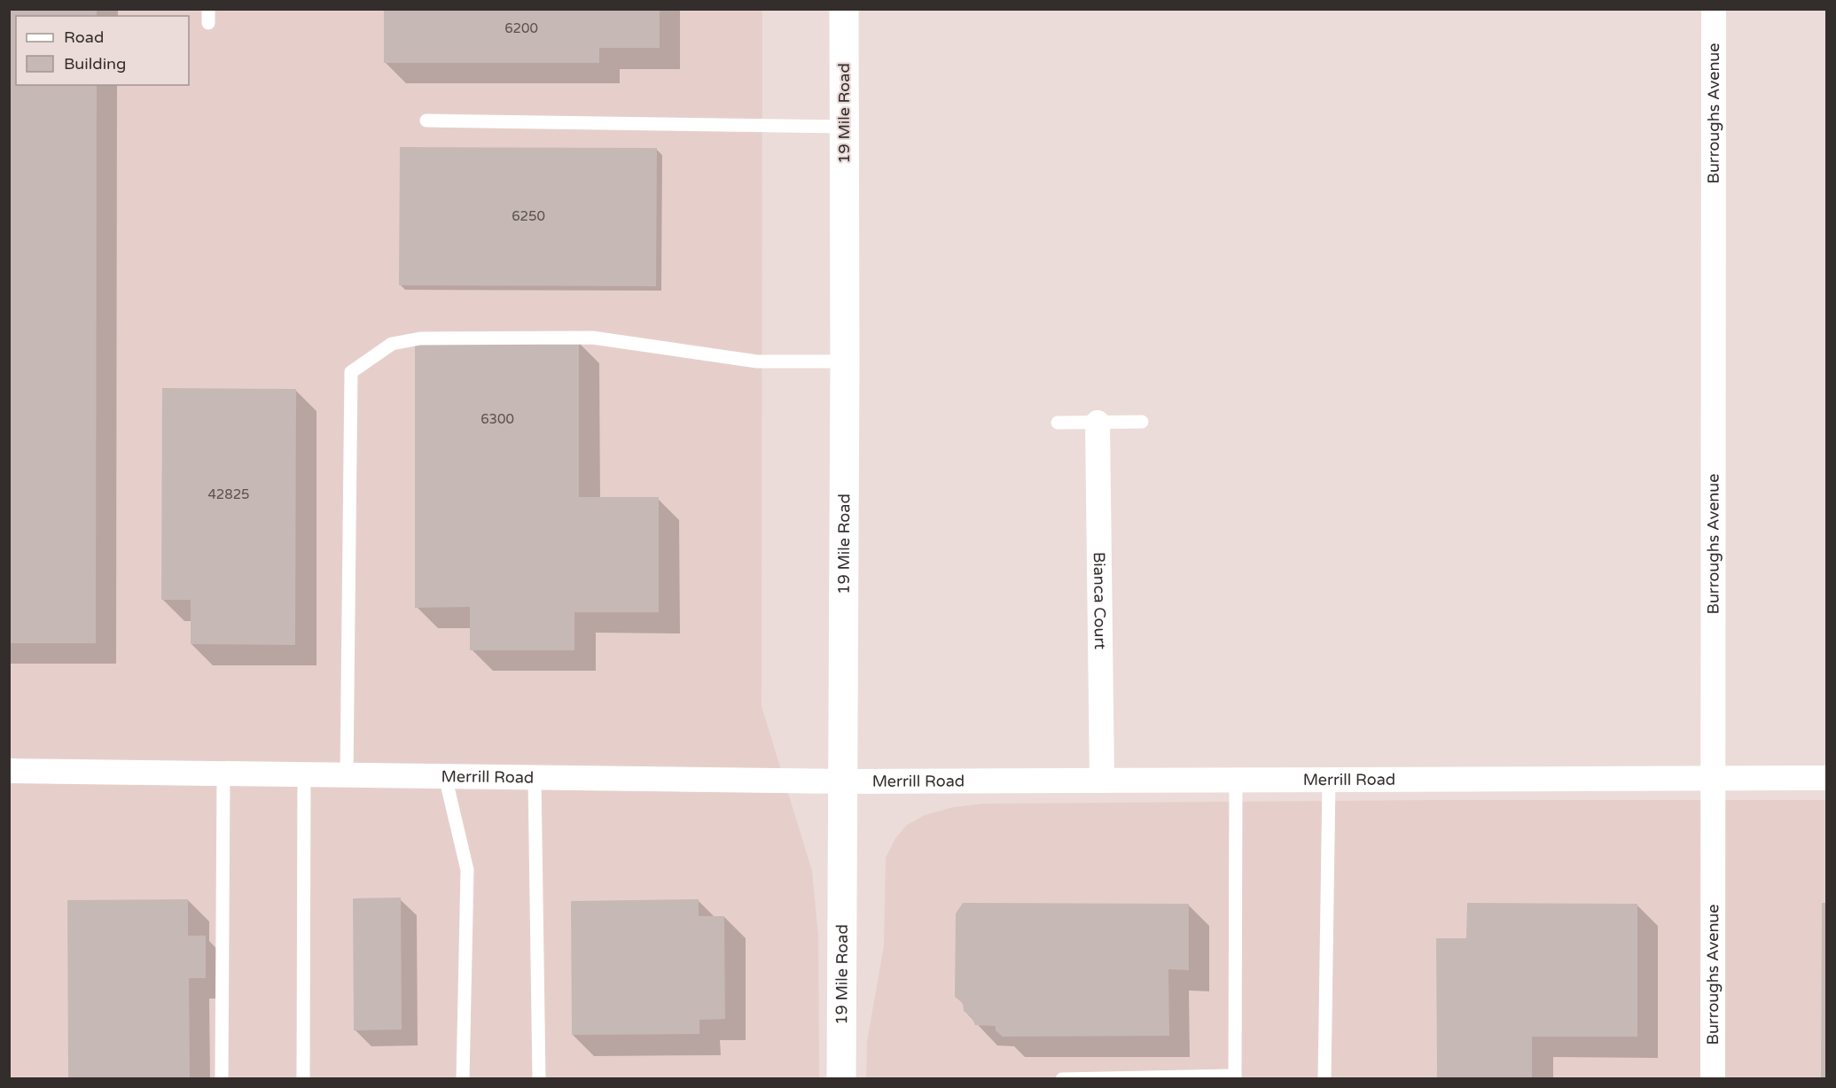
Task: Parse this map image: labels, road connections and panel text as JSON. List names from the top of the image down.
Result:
{
  "streets": {
    "street": [
      "19 Mile Road",
      "Burroughs Avenue",
      "Bianca Court",
      "Merrill Road"
    ]
  },
  "crossings": [
    ["19 Mile Road", "Merrill Road"],
    ["Burroughs Avenue", "Merrill Road"],
    ["Bianca Court", "Merrill Road"]
  ],
  "house_numbers": [
    "6200",
    "6250",
    "6300",
    "42825"
  ],
  "legend": ["Road", "Building"]
}
